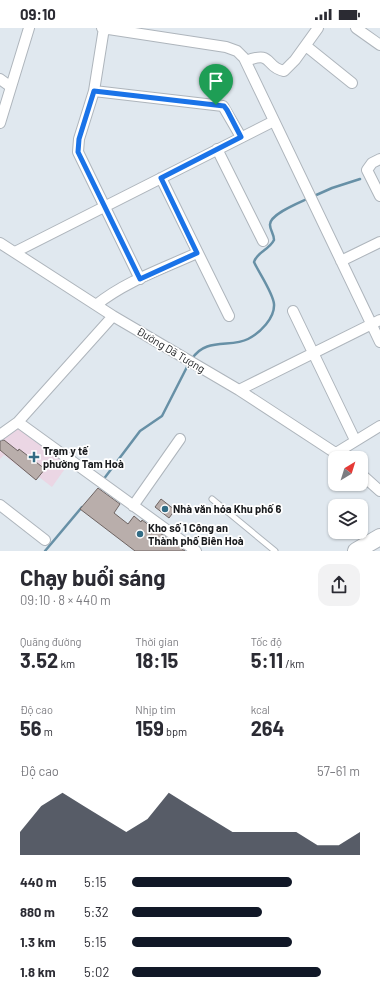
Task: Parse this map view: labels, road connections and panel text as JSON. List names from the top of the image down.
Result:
{
  "streets": {
    "street": ["Đường Dã Tượng"]
  },
  "places": {
    "health": ["Trạm y tế phường Tam Hoà"],
    "other": ["Nhà văn hóa Khu phố 6", "Kho số 1 Công an Thành phố Biên Hoà"]
  },
  "north": "top right",
  "page": {
    "status": "09:10",
    "heading": ["Chạy buổi sáng", "09:10 · 8 × 440 m"],
    "stats": [
      ["Quãng đường", "3.52 km"],
      ["Thời gian", "18:15"],
      ["Tốc độ", "5:11 /km"],
      ["Độ cao", "56 m"],
      ["Nhịp tim", "159 bpm"],
      ["kcal", "264"]
    ],
    "chart": ["Độ cao", "57–61 m"],
    "list": [
      {
        "name": "440 m",
        "note": "5:15"
      },
      {
        "name": "880 m",
        "note": "5:32"
      },
      {
        "name": "1.3 km",
        "note": "5:15"
      },
      {
        "name": "1.8 km",
        "note": "5:02"
      }
    ]
  }
}
